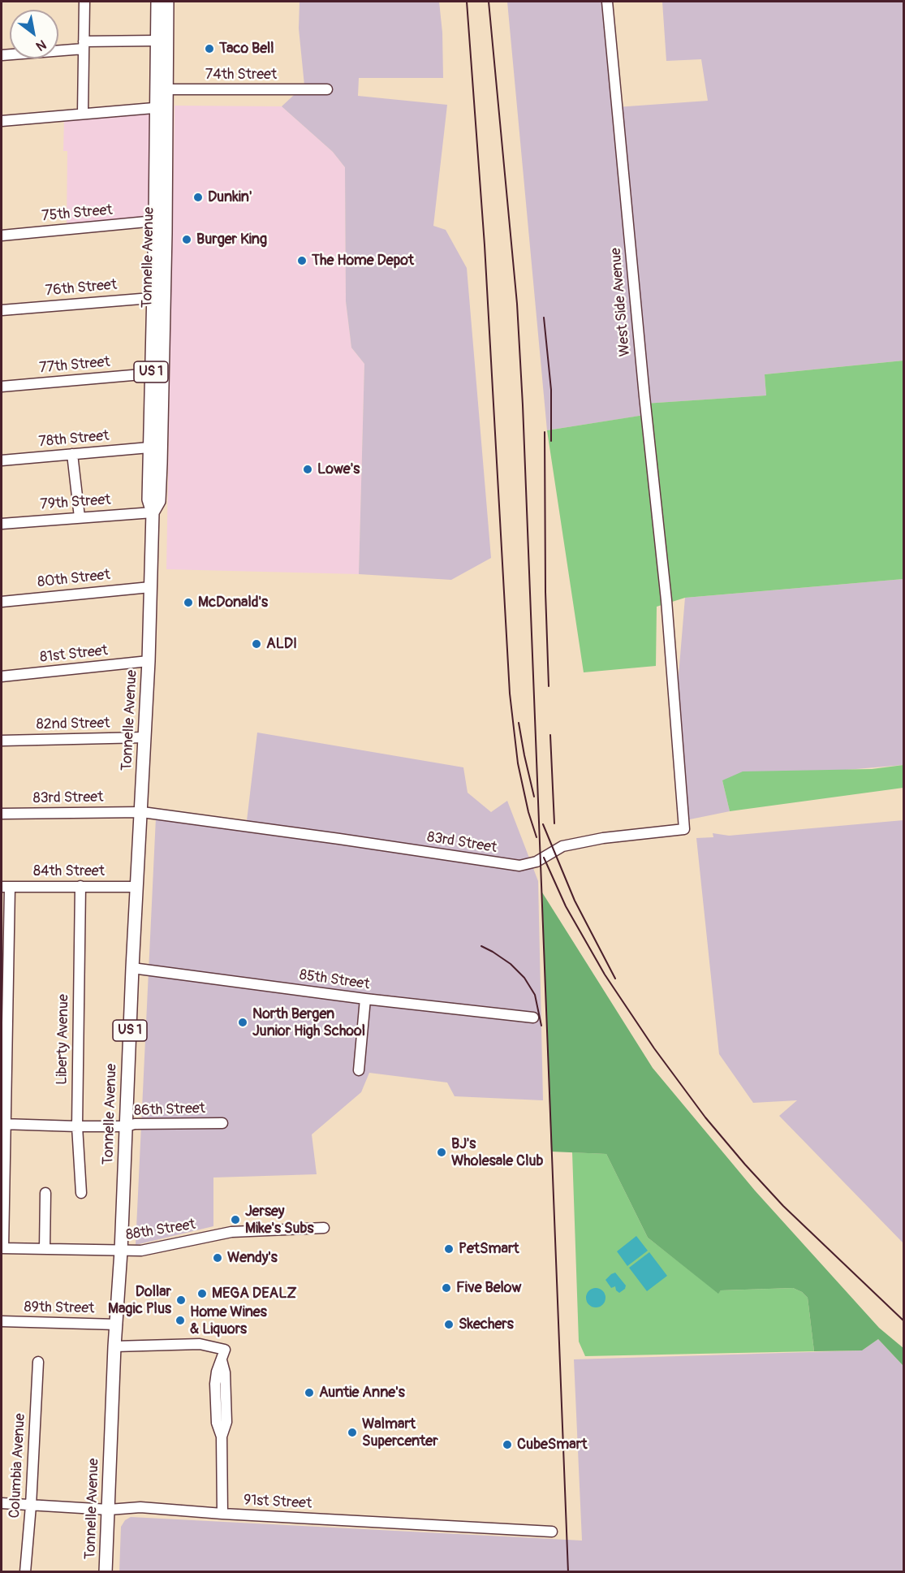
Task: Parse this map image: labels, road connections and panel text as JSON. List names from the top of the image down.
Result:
{
  "streets": {
    "main road": ["Tonnelle Avenue", "US 1"],
    "street": [
      "74th Street",
      "75th Street",
      "76th Street",
      "West Side Avenue",
      "77th Street",
      "78th Street",
      "79th Street",
      "80th Street",
      "81st Street",
      "82nd Street",
      "83rd Street",
      "84th Street",
      "85th Street",
      "Liberty Avenue",
      "86th Street",
      "88th Street",
      "89th Street",
      "Columbia Avenue",
      "91st Street"
    ]
  },
  "crossings": [
    ["74th Street", "Tonnelle Avenue"],
    ["75th Street", "Tonnelle Avenue"],
    ["Tonnelle Avenue", "76th Street"],
    ["Tonnelle Avenue", "77th Street"],
    ["Tonnelle Avenue", "78th Street"],
    ["Tonnelle Avenue", "79th Street"],
    ["Tonnelle Avenue", "80th Street"],
    ["Tonnelle Avenue", "81st Street"],
    ["Tonnelle Avenue", "82nd Street"],
    ["Tonnelle Avenue", "83rd Street"],
    ["Tonnelle Avenue", "84th Street"],
    ["Tonnelle Avenue", "85th Street"],
    ["Tonnelle Avenue", "86th Street"],
    ["Tonnelle Avenue", "88th Street"],
    ["Tonnelle Avenue", "89th Street"],
    ["Tonnelle Avenue", "91st Street"],
    ["West Side Avenue", "83rd Street"],
    ["84th Street", "Liberty Avenue"],
    ["Liberty Avenue", "86th Street"],
    ["Columbia Avenue", "91st Street"]
  ],
  "places": [
    "Taco Bell",
    "Dunkin'",
    "Burger King",
    "The Home Depot",
    "Lowe's",
    "McDonald's",
    "ALDI",
    "North Bergen Junior High School",
    "BJ's Wholesale Club",
    "Jersey Mike's Subs",
    "PetSmart",
    "Wendy's",
    "Five Below",
    "MEGA DEALZ",
    "Dollar Magic Plus",
    "Home Wines & Liquors",
    "Skechers",
    "Auntie Anne's",
    "Walmart Supercenter",
    "CubeSmart"
  ],
  "north": "bottom right"
}
